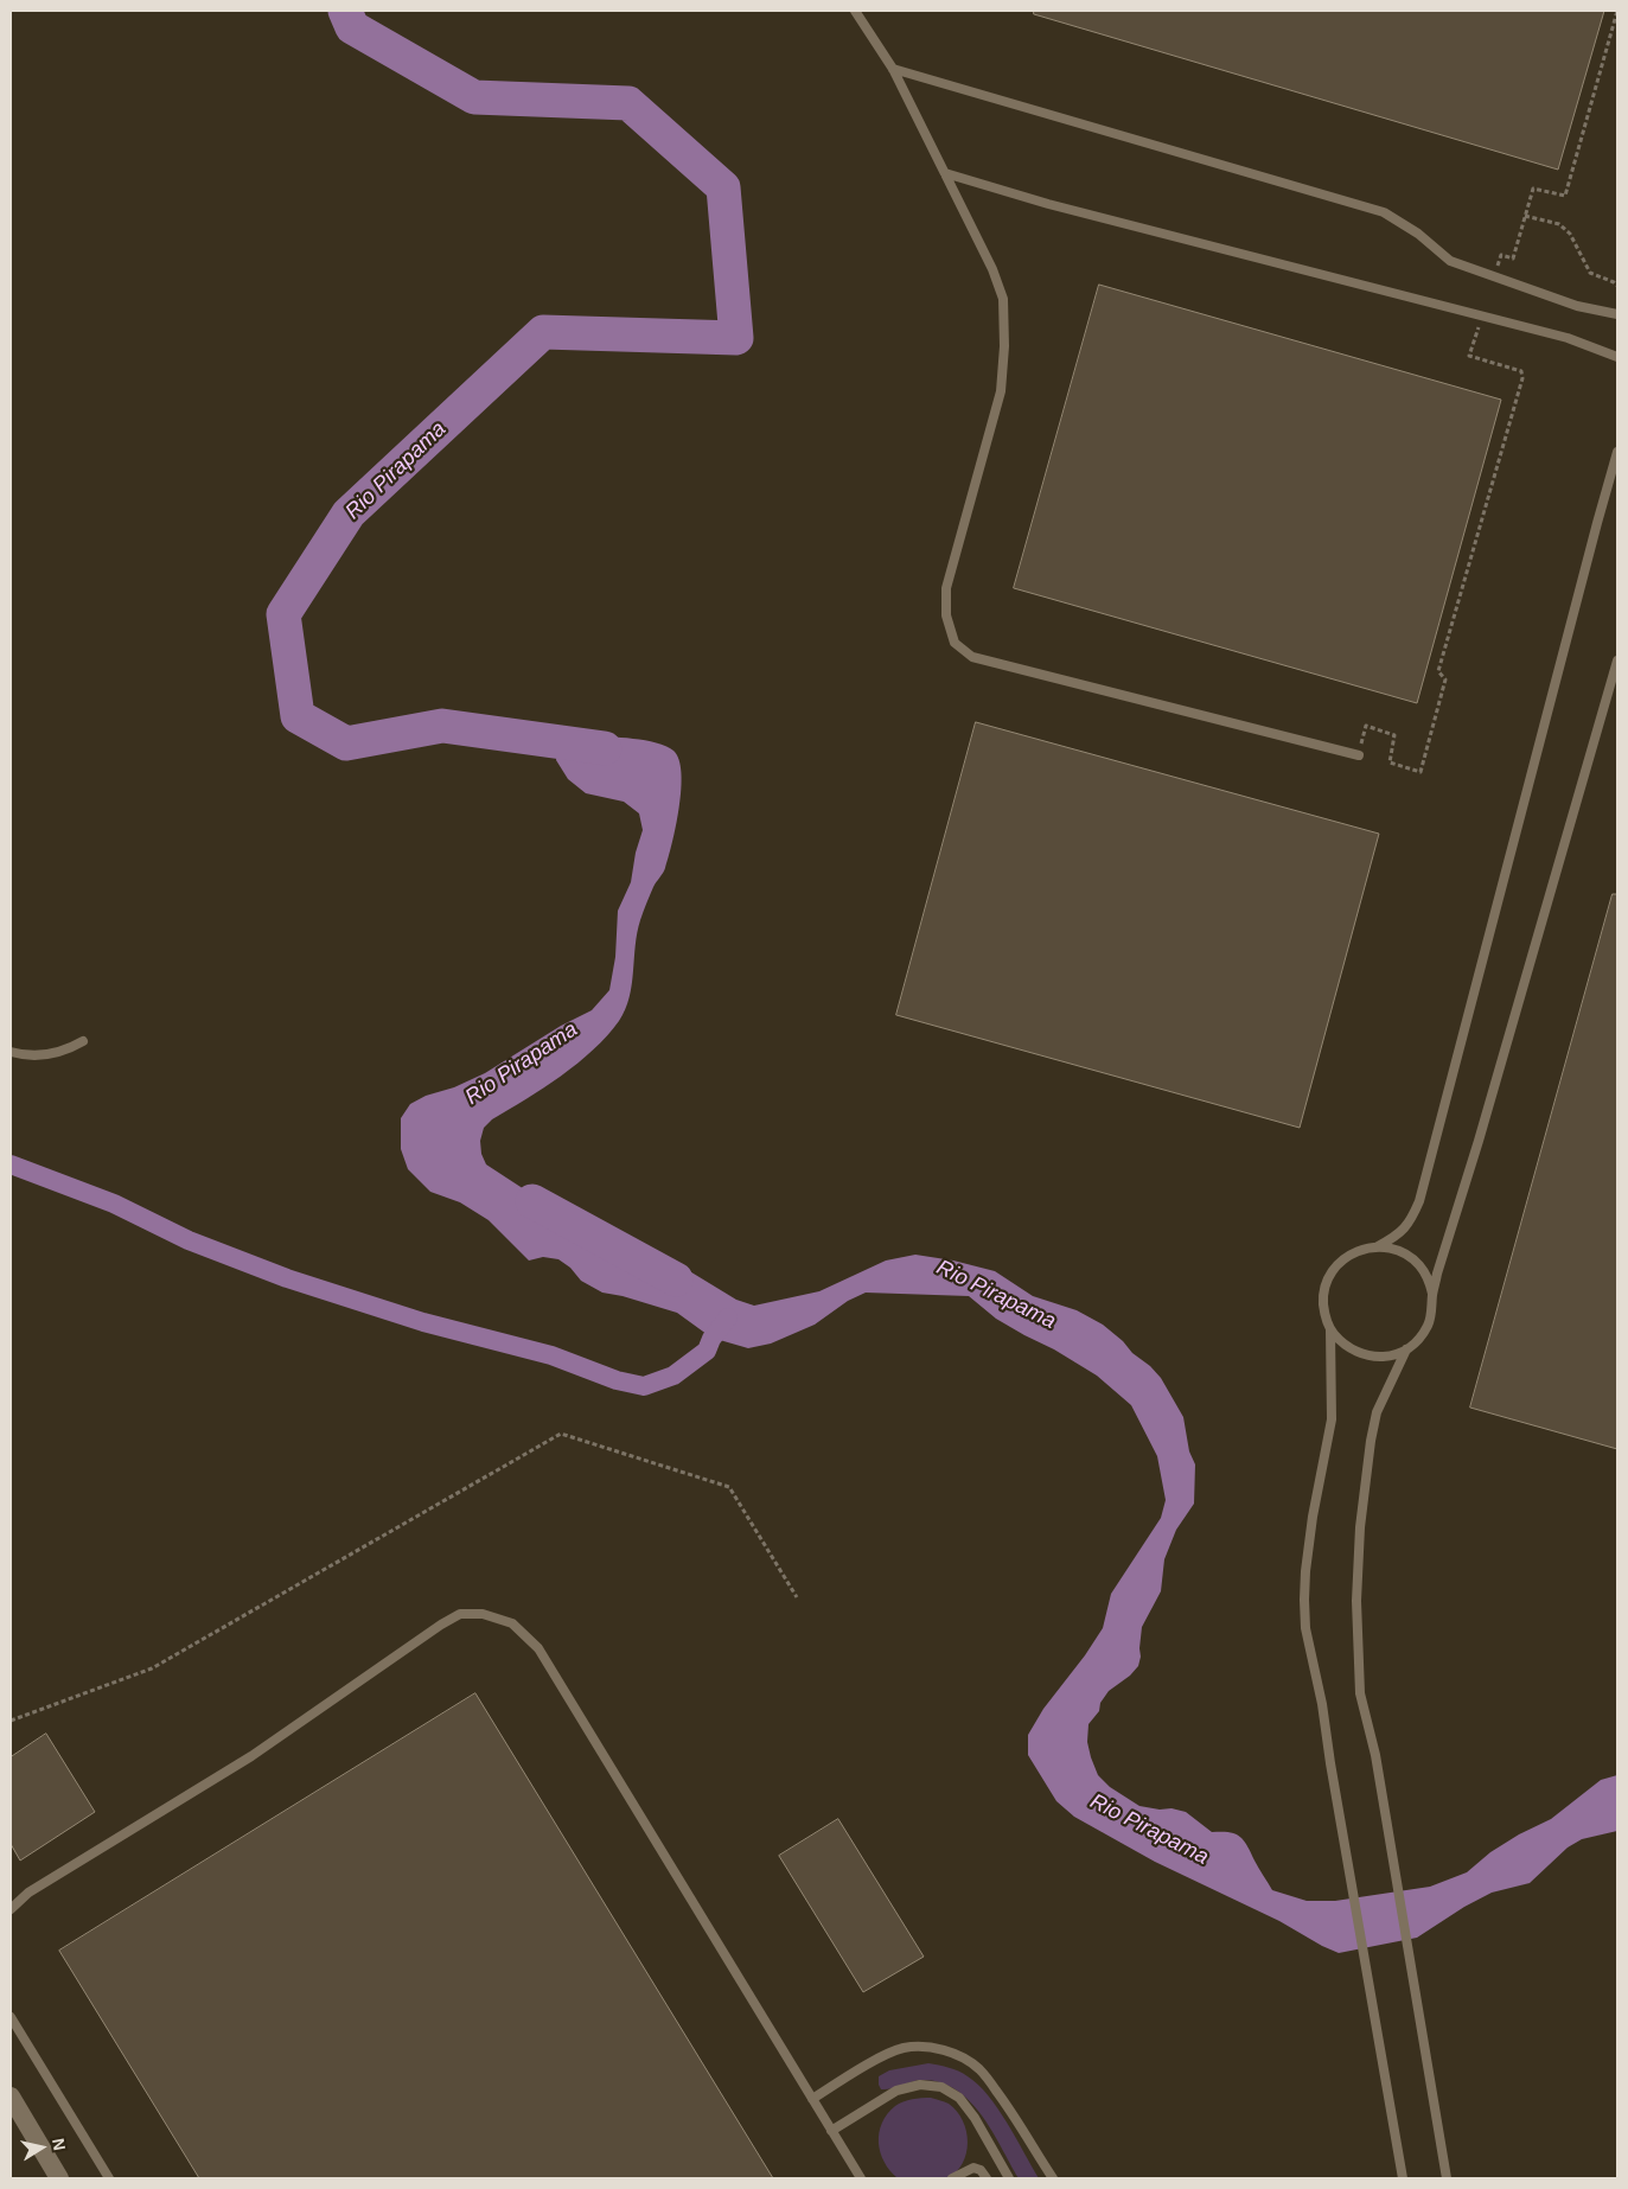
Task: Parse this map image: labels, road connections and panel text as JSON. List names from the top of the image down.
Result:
{
  "water": ["Rio Pirapama"],
  "north": "right"
}
